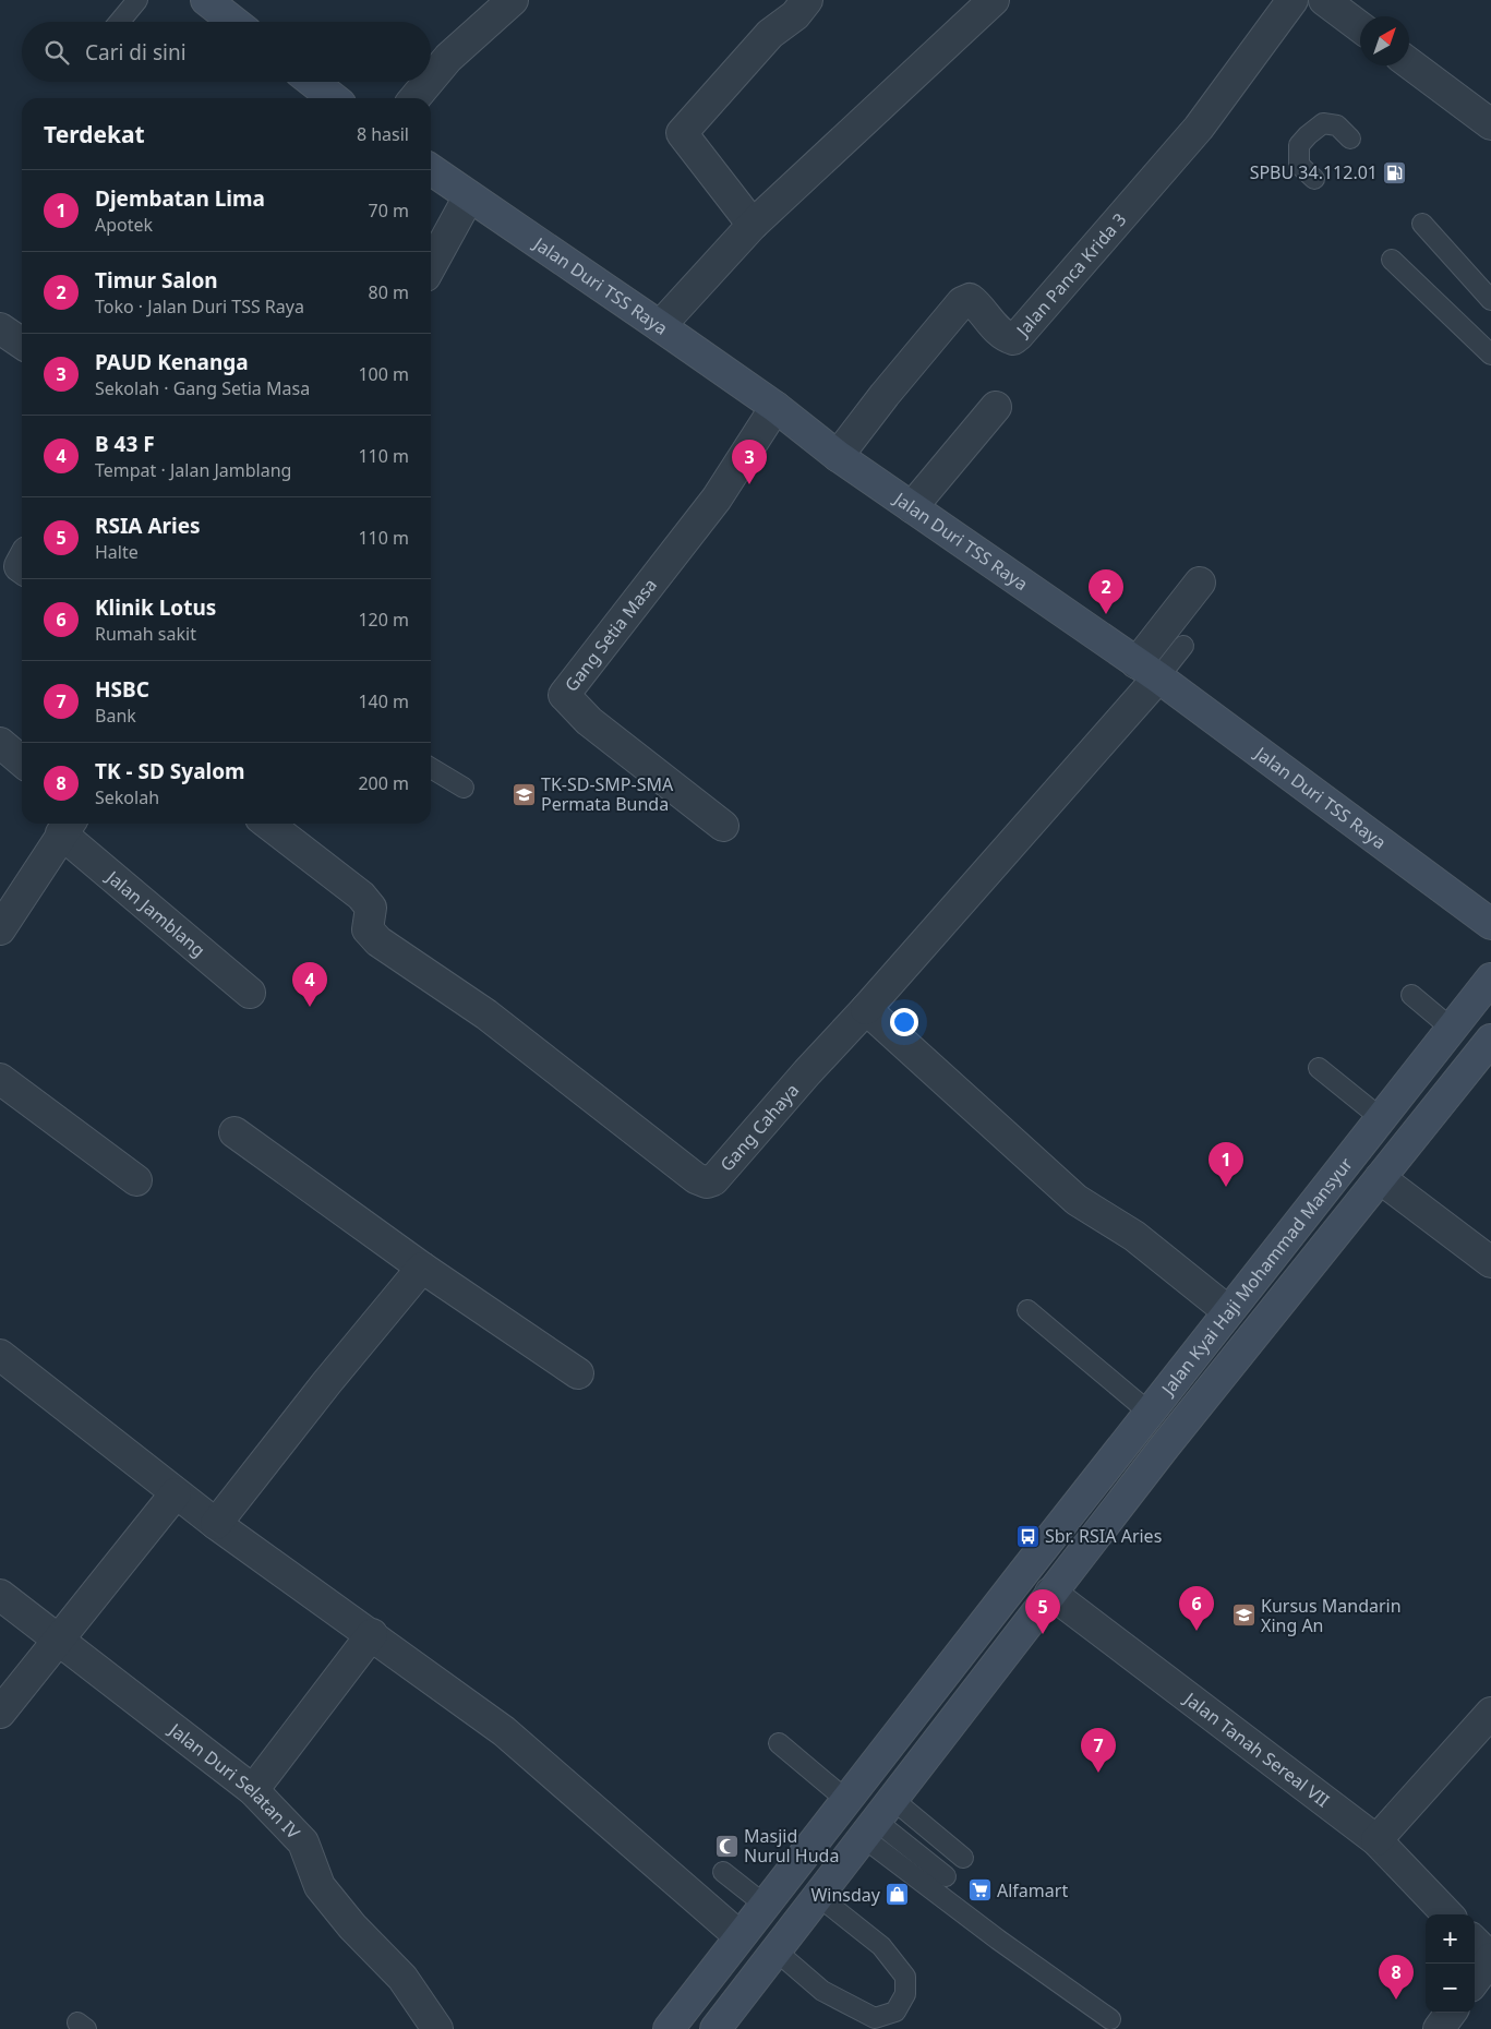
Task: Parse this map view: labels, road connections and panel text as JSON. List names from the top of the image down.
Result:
{
  "streets": {
    "main road": ["Jalan Duri TSS Raya", "Jalan Kyai Haji Mohammad Mansyur"],
    "street": [
      "Jalan Panca Krida 3",
      "Gang Setia Masa",
      "Jalan Jamblang",
      "Gang Cahaya",
      "Jalan Tanah Sereal VII",
      "Jalan Duri Selatan IV"
    ]
  },
  "crossings": [
    ["Jalan Panca Krida 3", "Jalan Duri TSS Raya"],
    ["Jalan Duri TSS Raya", "Gang Setia Masa"],
    ["Jalan Kyai Haji Mohammad Mansyur", "Jalan Tanah Sereal VII"]
  ],
  "places": {
    "fuel station": ["SPBU 34.112.01"],
    "school or university": ["TK-SD-SMP-SMA Permata Bunda", "Kursus Mandarin Xing An"],
    "bus stop": ["Sbr. RSIA Aries"],
    "mosque": ["Masjid Nurul Huda"],
    "supermarket": ["Alfamart"],
    "shop": ["Winsday"]
  },
  "north": "top right",
  "page": {
    "search": "Cari di sini",
    "heading": ["Terdekat", "8 hasil"],
    "list": [
      {
        "mark": "1",
        "name": "Djembatan Lima",
        "note": "Apotek",
        "value": "70 m"
      },
      {
        "mark": "2",
        "name": "Timur Salon",
        "note": "Toko · Jalan Duri TSS Raya",
        "value": "80 m"
      },
      {
        "mark": "3",
        "name": "PAUD Kenanga",
        "note": "Sekolah · Gang Setia Masa",
        "value": "100 m"
      },
      {
        "mark": "4",
        "name": "B 43 F",
        "note": "Tempat · Jalan Jamblang",
        "value": "110 m"
      },
      {
        "mark": "5",
        "name": "RSIA Aries",
        "note": "Halte",
        "value": "110 m"
      },
      {
        "mark": "6",
        "name": "Klinik Lotus",
        "note": "Rumah sakit",
        "value": "120 m"
      },
      {
        "mark": "7",
        "name": "HSBC",
        "note": "Bank",
        "value": "140 m"
      },
      {
        "mark": "8",
        "name": "TK - SD Syalom",
        "note": "Sekolah",
        "value": "200 m"
      }
    ],
    "pins": [
      "3",
      "2",
      "4",
      "1",
      "6",
      "5",
      "7",
      "8"
    ],
    "map_buttons": ["+", "−"]
  }
}
